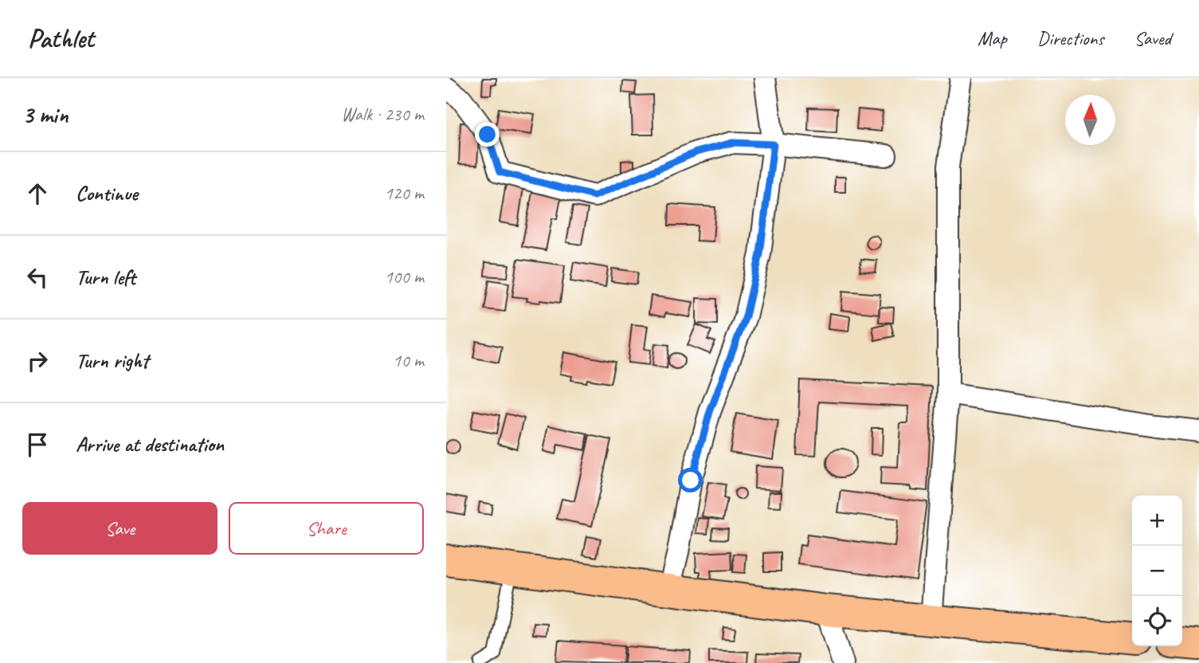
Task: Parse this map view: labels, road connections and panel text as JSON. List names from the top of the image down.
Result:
{
  "north": "top",
  "page": {
    "header": "Pathlet",
    "nav": ["Map", "Directions", "Saved"],
    "heading": ["3 min", "Walk · 230 m"],
    "list": [
      ["Continue", "120 m"],
      ["Turn left", "100 m"],
      ["Turn right", "10 m"],
      "Arrive at destination"
    ],
    "buttons": ["Save", "Share"],
    "map_buttons": ["+", "−"]
  }
}
